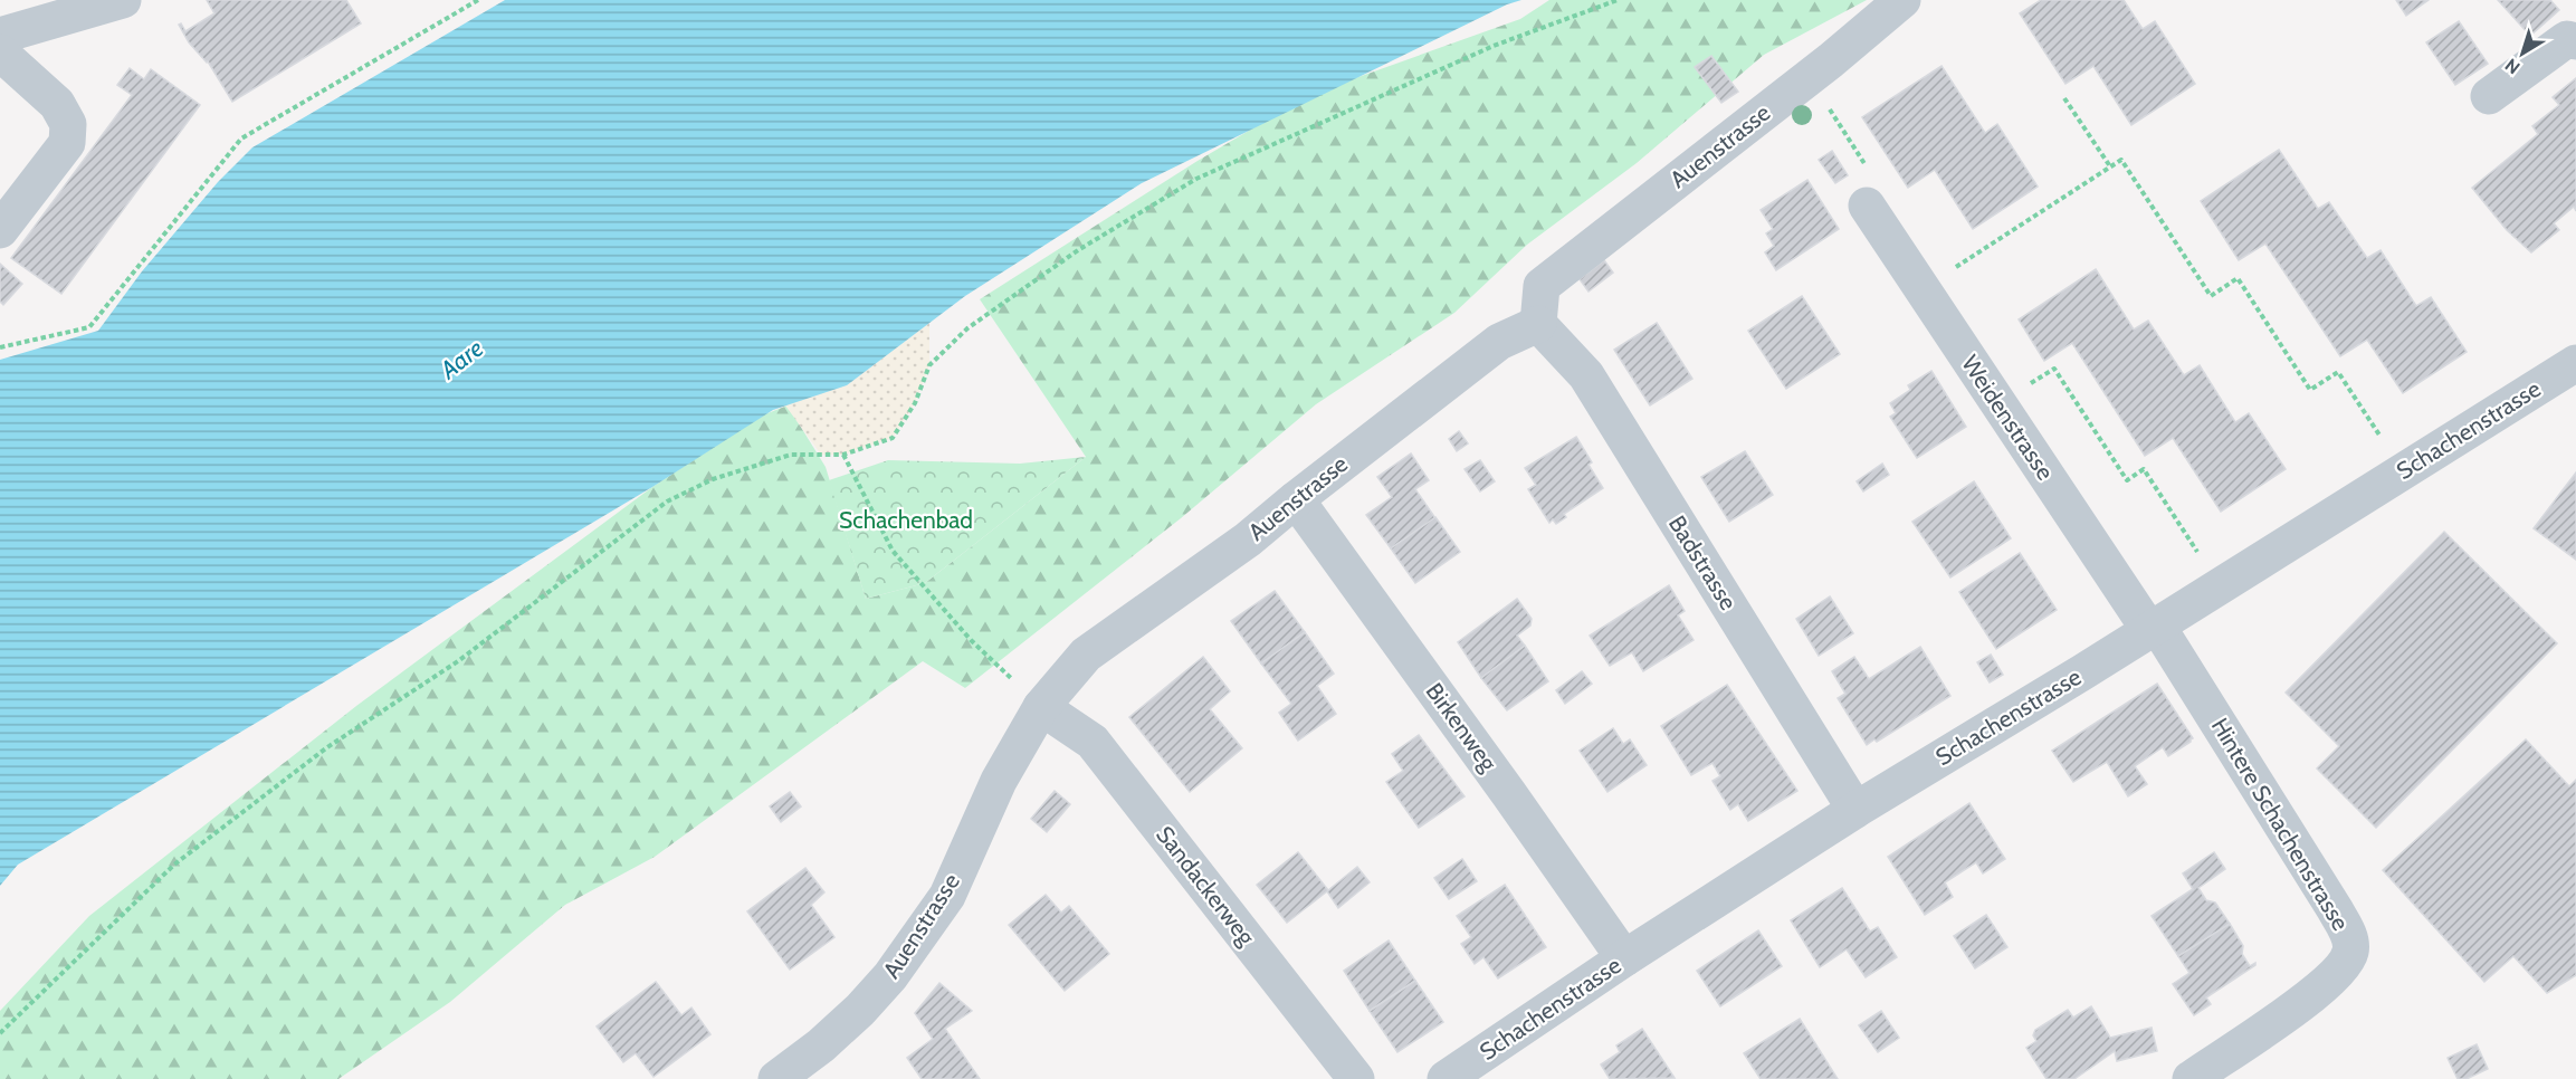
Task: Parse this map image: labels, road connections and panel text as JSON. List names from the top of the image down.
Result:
{
  "streets": {
    "street": [
      "Auenstrasse",
      "Weidenstrasse",
      "Schachenstrasse",
      "Badstrasse",
      "Birkenweg",
      "Hintere Schachenstrasse",
      "Sandackerweg"
    ]
  },
  "crossings": [
    ["Auenstrasse", "Badstrasse"],
    ["Auenstrasse", "Birkenweg"],
    ["Auenstrasse", "Sandackerweg"],
    ["Weidenstrasse", "Schachenstrasse"],
    ["Weidenstrasse", "Hintere Schachenstrasse"],
    ["Schachenstrasse", "Badstrasse"],
    ["Schachenstrasse", "Birkenweg"],
    ["Schachenstrasse", "Hintere Schachenstrasse"]
  ],
  "water": ["Aare"],
  "parks": ["Schachenbad"],
  "north": "bottom left"
}
